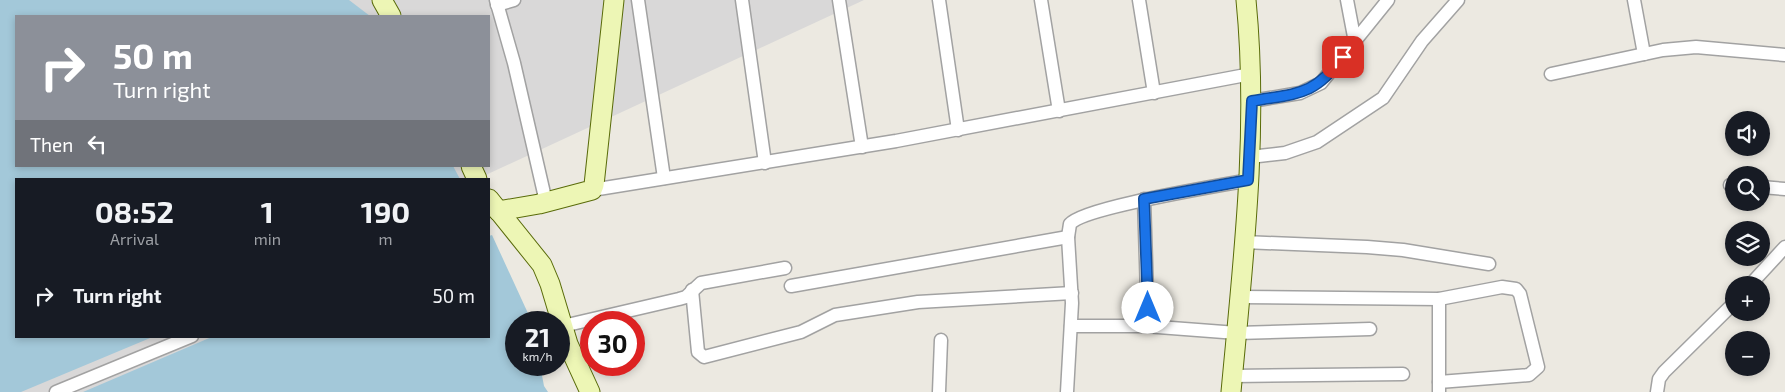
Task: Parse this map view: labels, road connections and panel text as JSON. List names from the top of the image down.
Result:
{
  "page": {
    "turn": ["50 m", "Turn right"],
    "map_buttons": ["+", "−"],
    "then": "Then",
    "eta": [
      "08:52",
      "Arrival",
      "1",
      "min",
      "190",
      "m"
    ],
    "list": [
      {
        "name": "Turn right",
        "value": "50 m"
      }
    ],
    "speed": "21 km/h",
    "limit": "30"
  }
}
